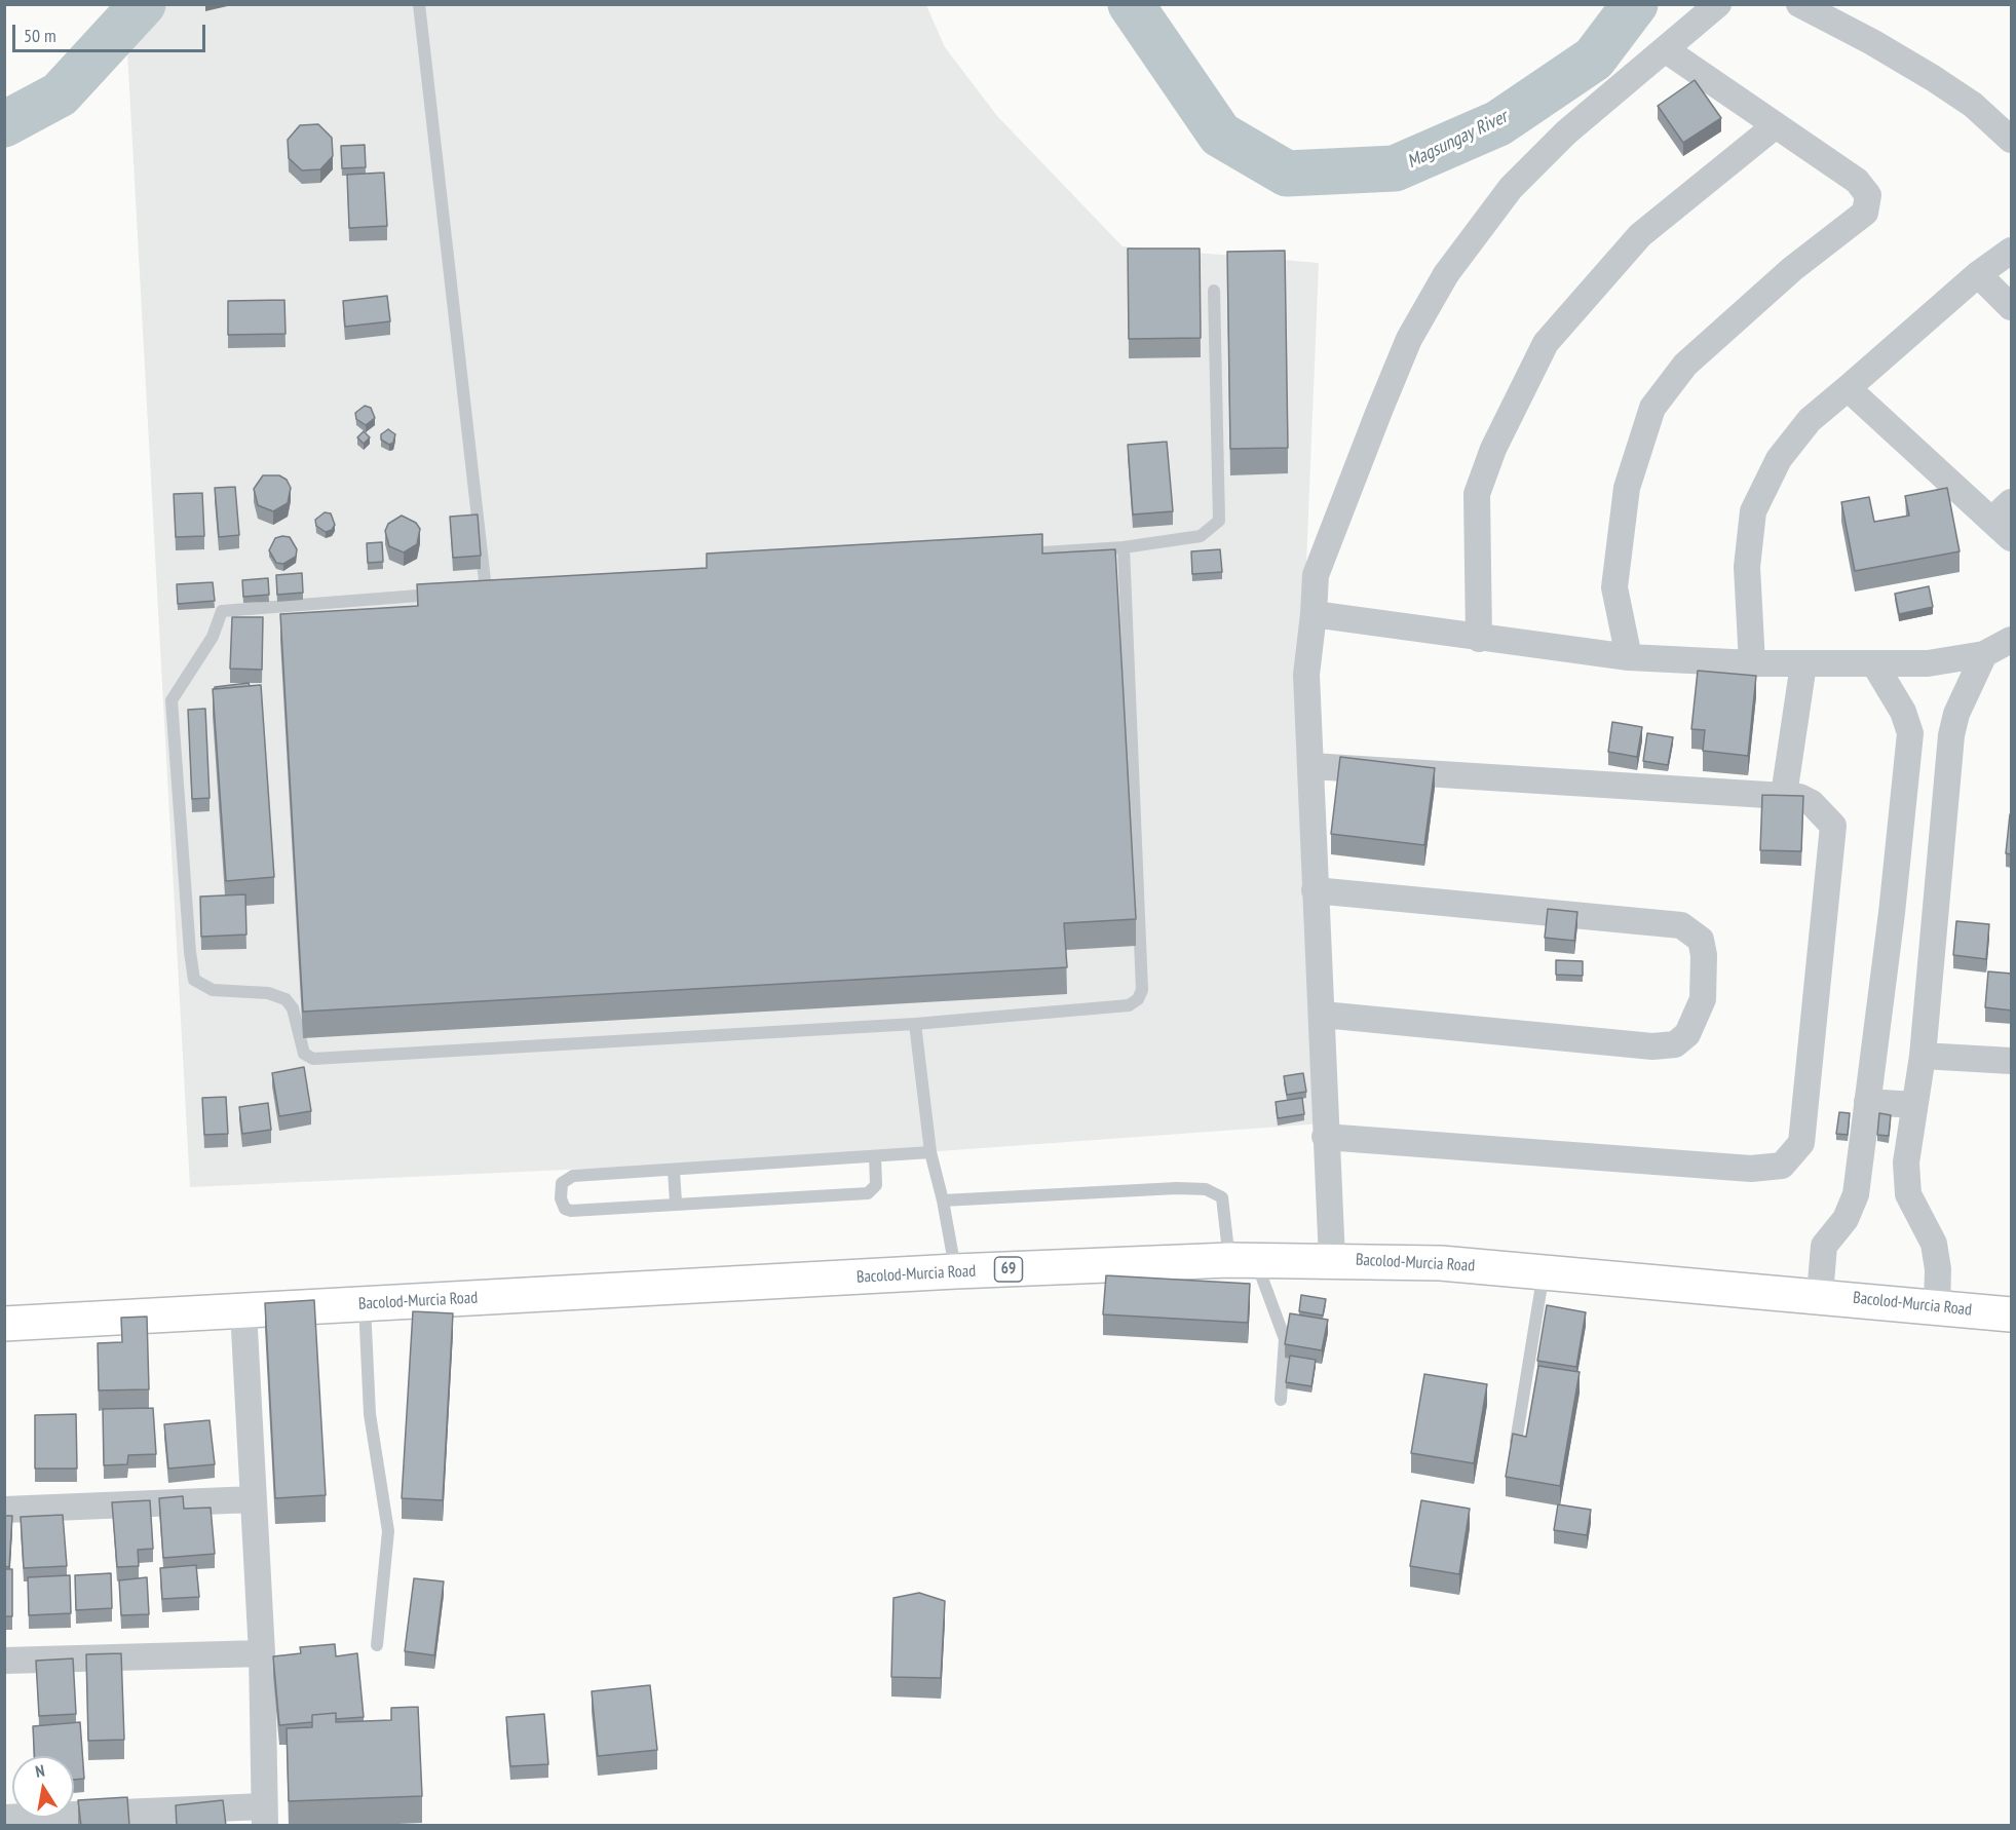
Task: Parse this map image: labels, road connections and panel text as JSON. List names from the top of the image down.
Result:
{
  "streets": {
    "main road": ["Bacolod-Murcia Road", "69"]
  },
  "water": ["Magsungay River"],
  "scale_bar": "50 m",
  "north": "top"
}
